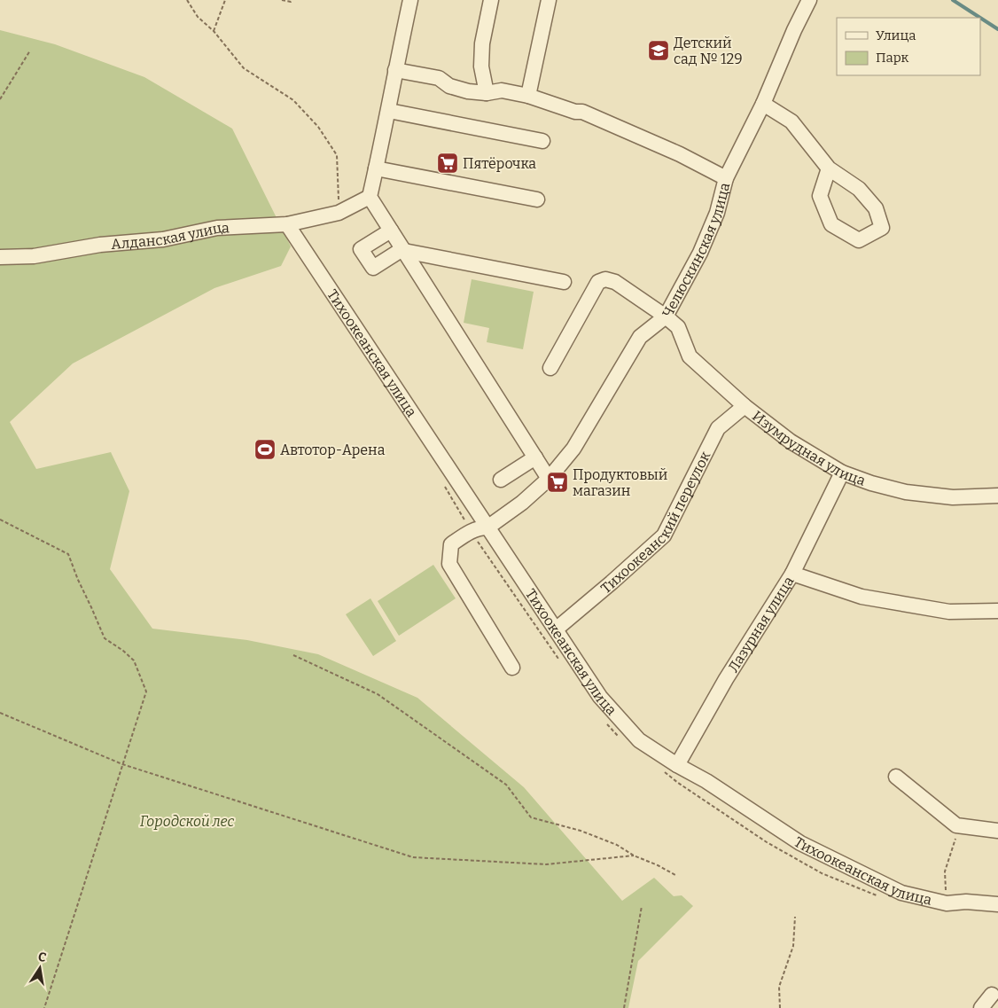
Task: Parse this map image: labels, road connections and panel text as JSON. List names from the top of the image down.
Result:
{
  "streets": {
    "street": [
      "Алданская улица",
      "Челюскинская улица",
      "Тихоокеанская улица",
      "Изумрудная улица",
      "Тихоокеанский переулок",
      "Лазурная улица"
    ]
  },
  "crossings": [
    ["Алданская улица", "Тихоокеанская улица"],
    ["Челюскинская улица", "Тихоокеанская улица"],
    ["Челюскинская улица", "Изумрудная улица"],
    ["Тихоокеанская улица", "Тихоокеанский переулок"],
    ["Тихоокеанская улица", "Лазурная улица"],
    ["Изумрудная улица", "Тихоокеанский переулок"]
  ],
  "parks": ["Городской лес"],
  "places": {
    "school or university": ["Детский сад № 129"],
    "supermarket": ["Пятёрочка", "Продуктовый магазин"],
    "sports": ["Автотор-Арена"]
  },
  "legend": ["Улица", "Парк"],
  "north": "top"
}
